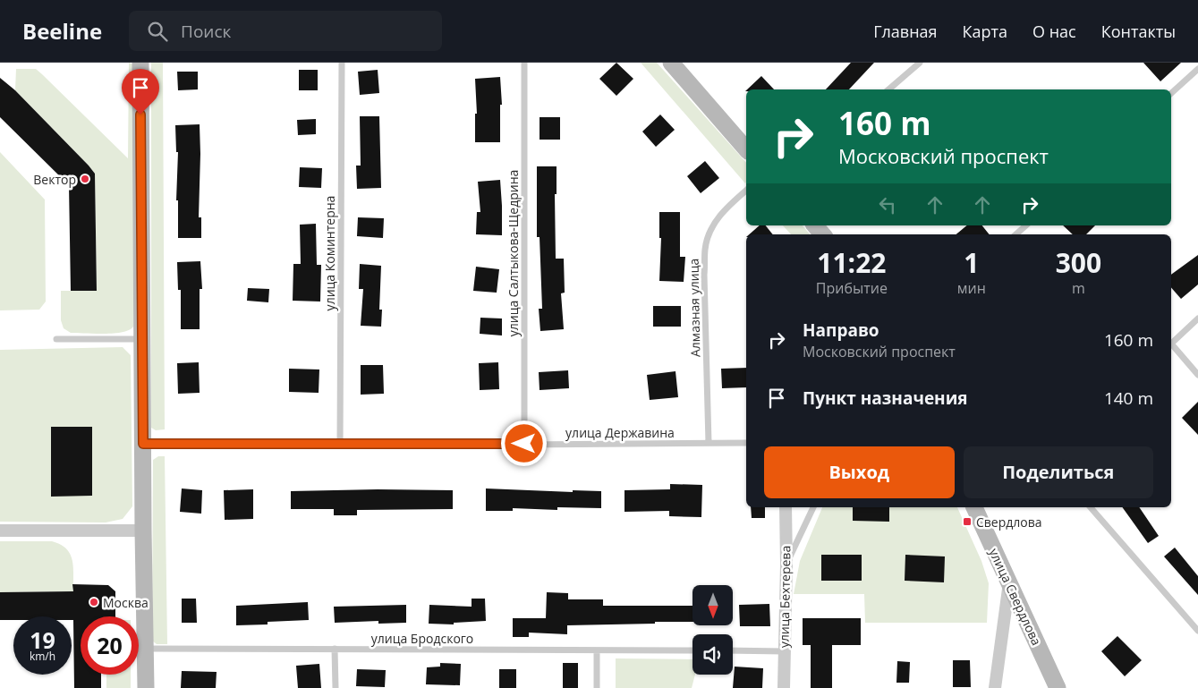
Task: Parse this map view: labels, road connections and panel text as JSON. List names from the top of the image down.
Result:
{
  "streets": {
    "street": ["улица Бехтерева", "улица Свердлова"],
    "lane": [
      "улица Коминтерна",
      "улица Салтыкова-Щедрина",
      "Алмазная улица",
      "улица Державина",
      "улица Бродского"
    ]
  },
  "crossings": [
    ["улица Коминтерна", "улица Державина"],
    ["улица Салтыкова-Щедрина", "улица Державина"],
    ["Алмазная улица", "улица Державина"]
  ],
  "places": {
    "other": ["Вектор", "Москва"],
    "transit": ["Свердлова"]
  },
  "north": "bottom",
  "page": {
    "header": "Beeline",
    "search": "Поиск",
    "nav": [
      "Главная",
      "Карта",
      "О нас",
      "Контакты"
    ],
    "turn": ["160 m", "Московский проспект"],
    "eta": [
      "11:22",
      "Прибытие",
      "1",
      "мин",
      "300",
      "m"
    ],
    "list": [
      {
        "name": "Направо",
        "note": "Московский проспект",
        "value": "160 m"
      },
      {
        "name": "Пункт назначения",
        "value": "140 m"
      }
    ],
    "buttons": ["Выход", "Поделиться"],
    "speed": "19 km/h",
    "limit": "20"
  }
}
